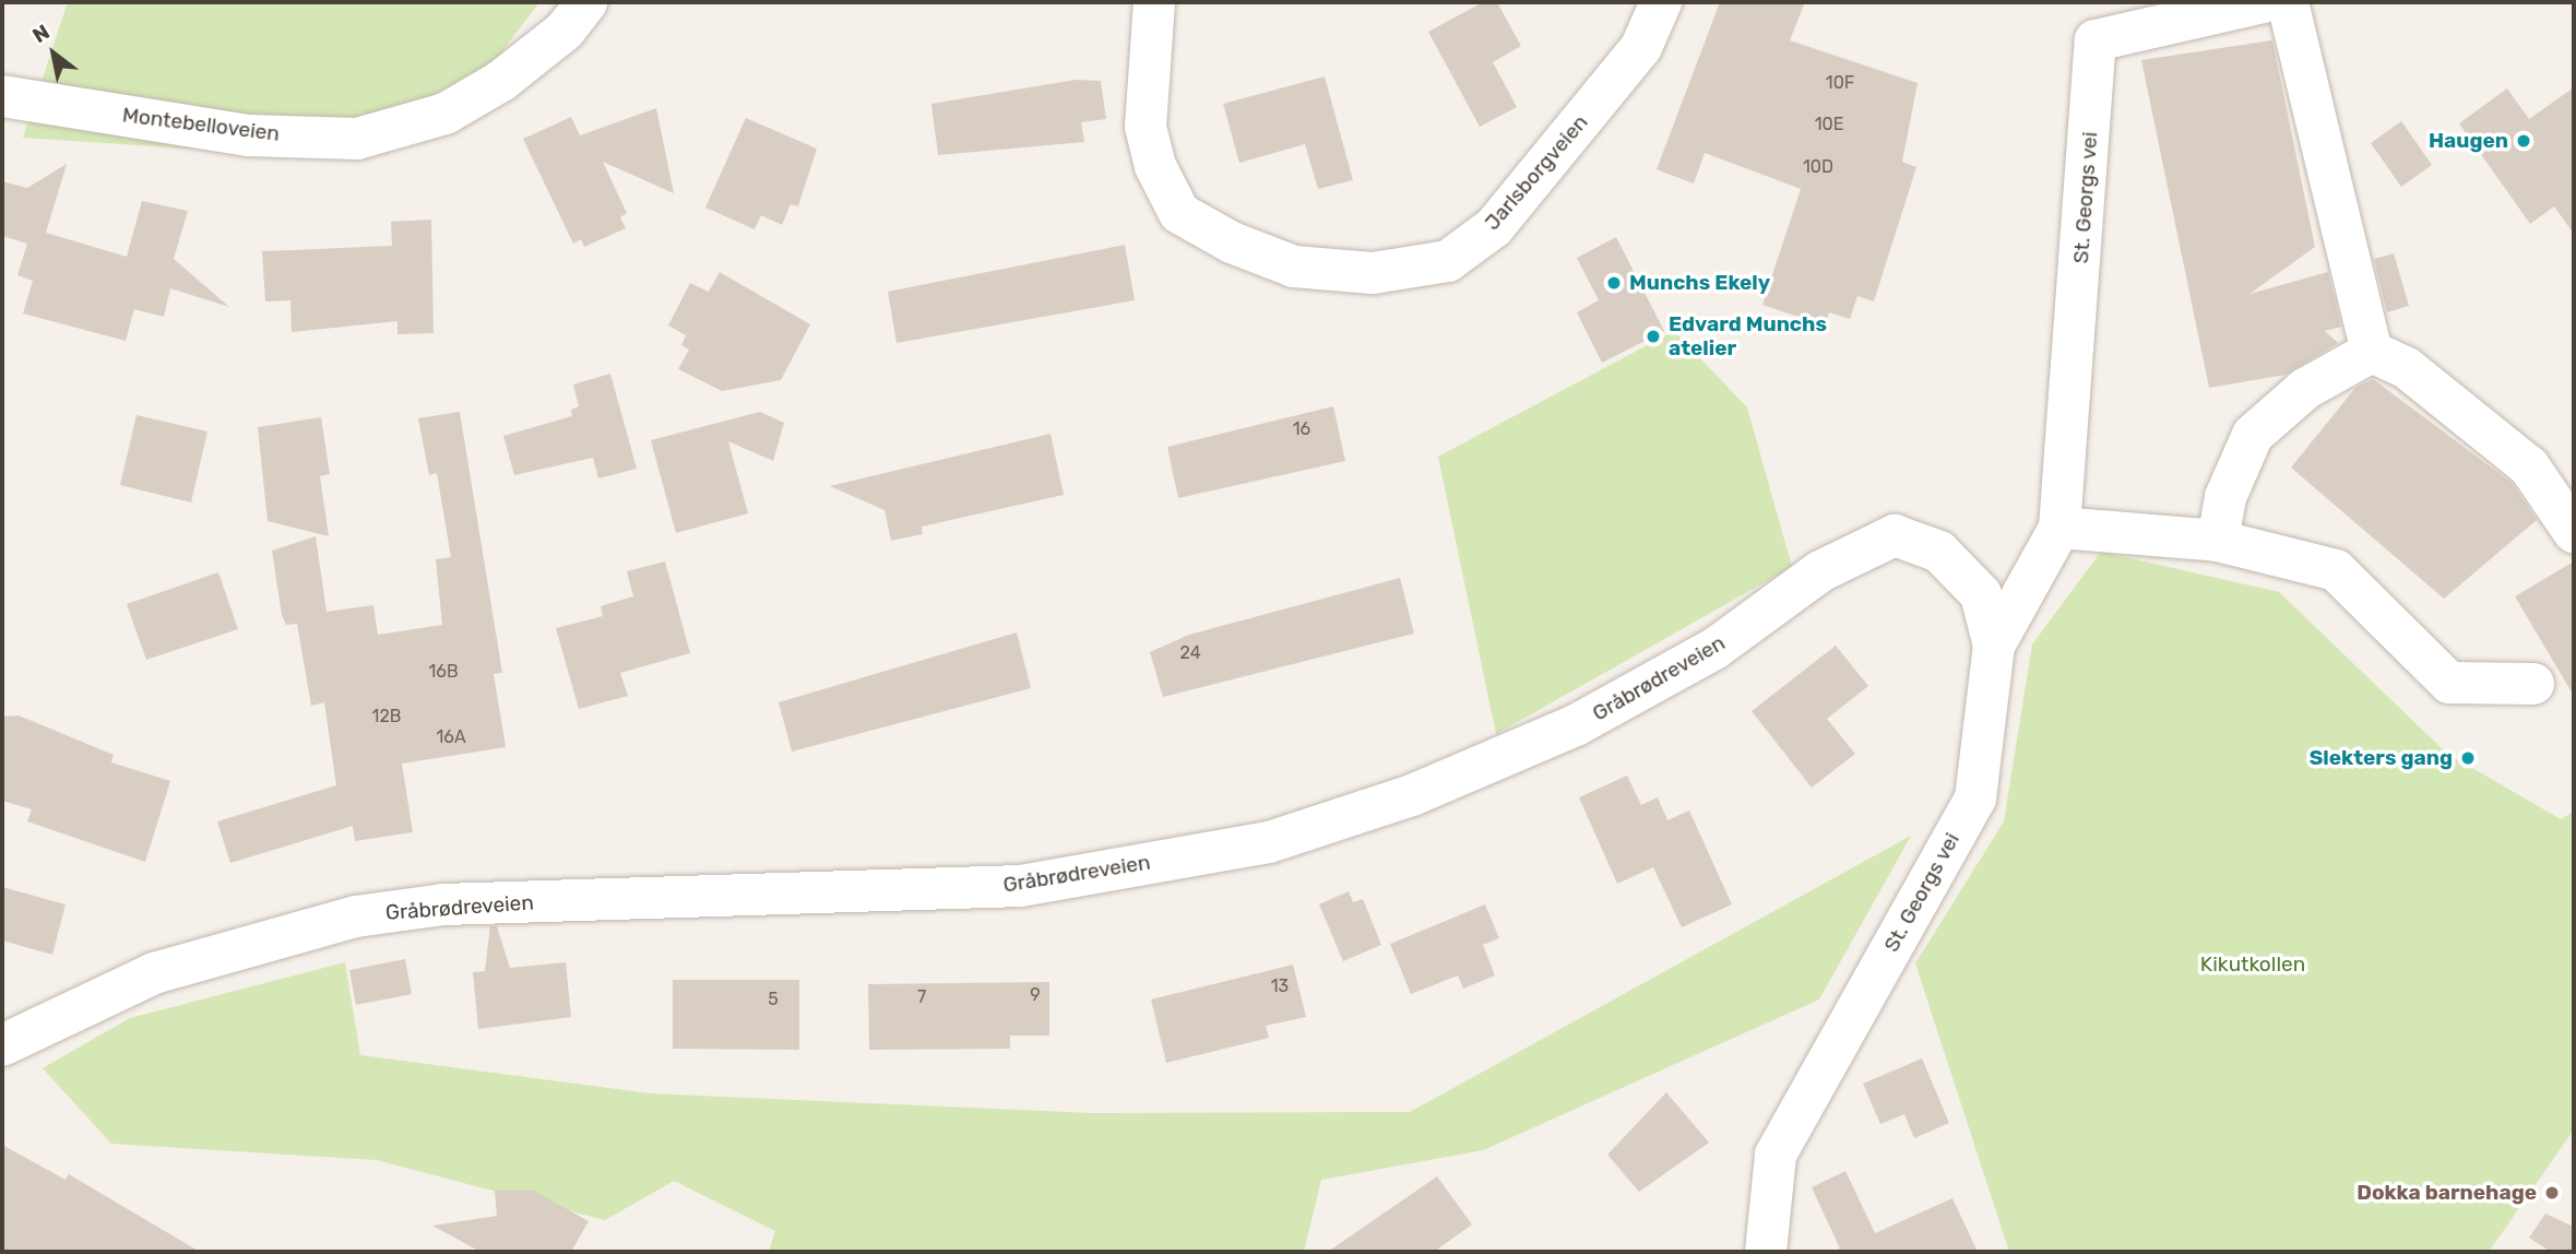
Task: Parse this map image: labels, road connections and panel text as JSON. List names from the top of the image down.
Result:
{
  "streets": {
    "street": [
      "Montebelloveien",
      "Jarlsborgveien",
      "St. Georgs vei",
      "Gråbrødreveien"
    ]
  },
  "crossings": [
    ["St. Georgs vei", "Gråbrødreveien"]
  ],
  "parks": ["Kikutkollen"],
  "places": [
    "Haugen",
    "Munchs Ekely",
    "Edvard Munchs atelier",
    "Slekters gang",
    "Dokka barnehage"
  ],
  "house_numbers": [
    "10F",
    "10E",
    "10D",
    "16",
    "24",
    "16B",
    "12B",
    "16A",
    "13",
    "9",
    "7",
    "5"
  ],
  "north": "top left"
}
